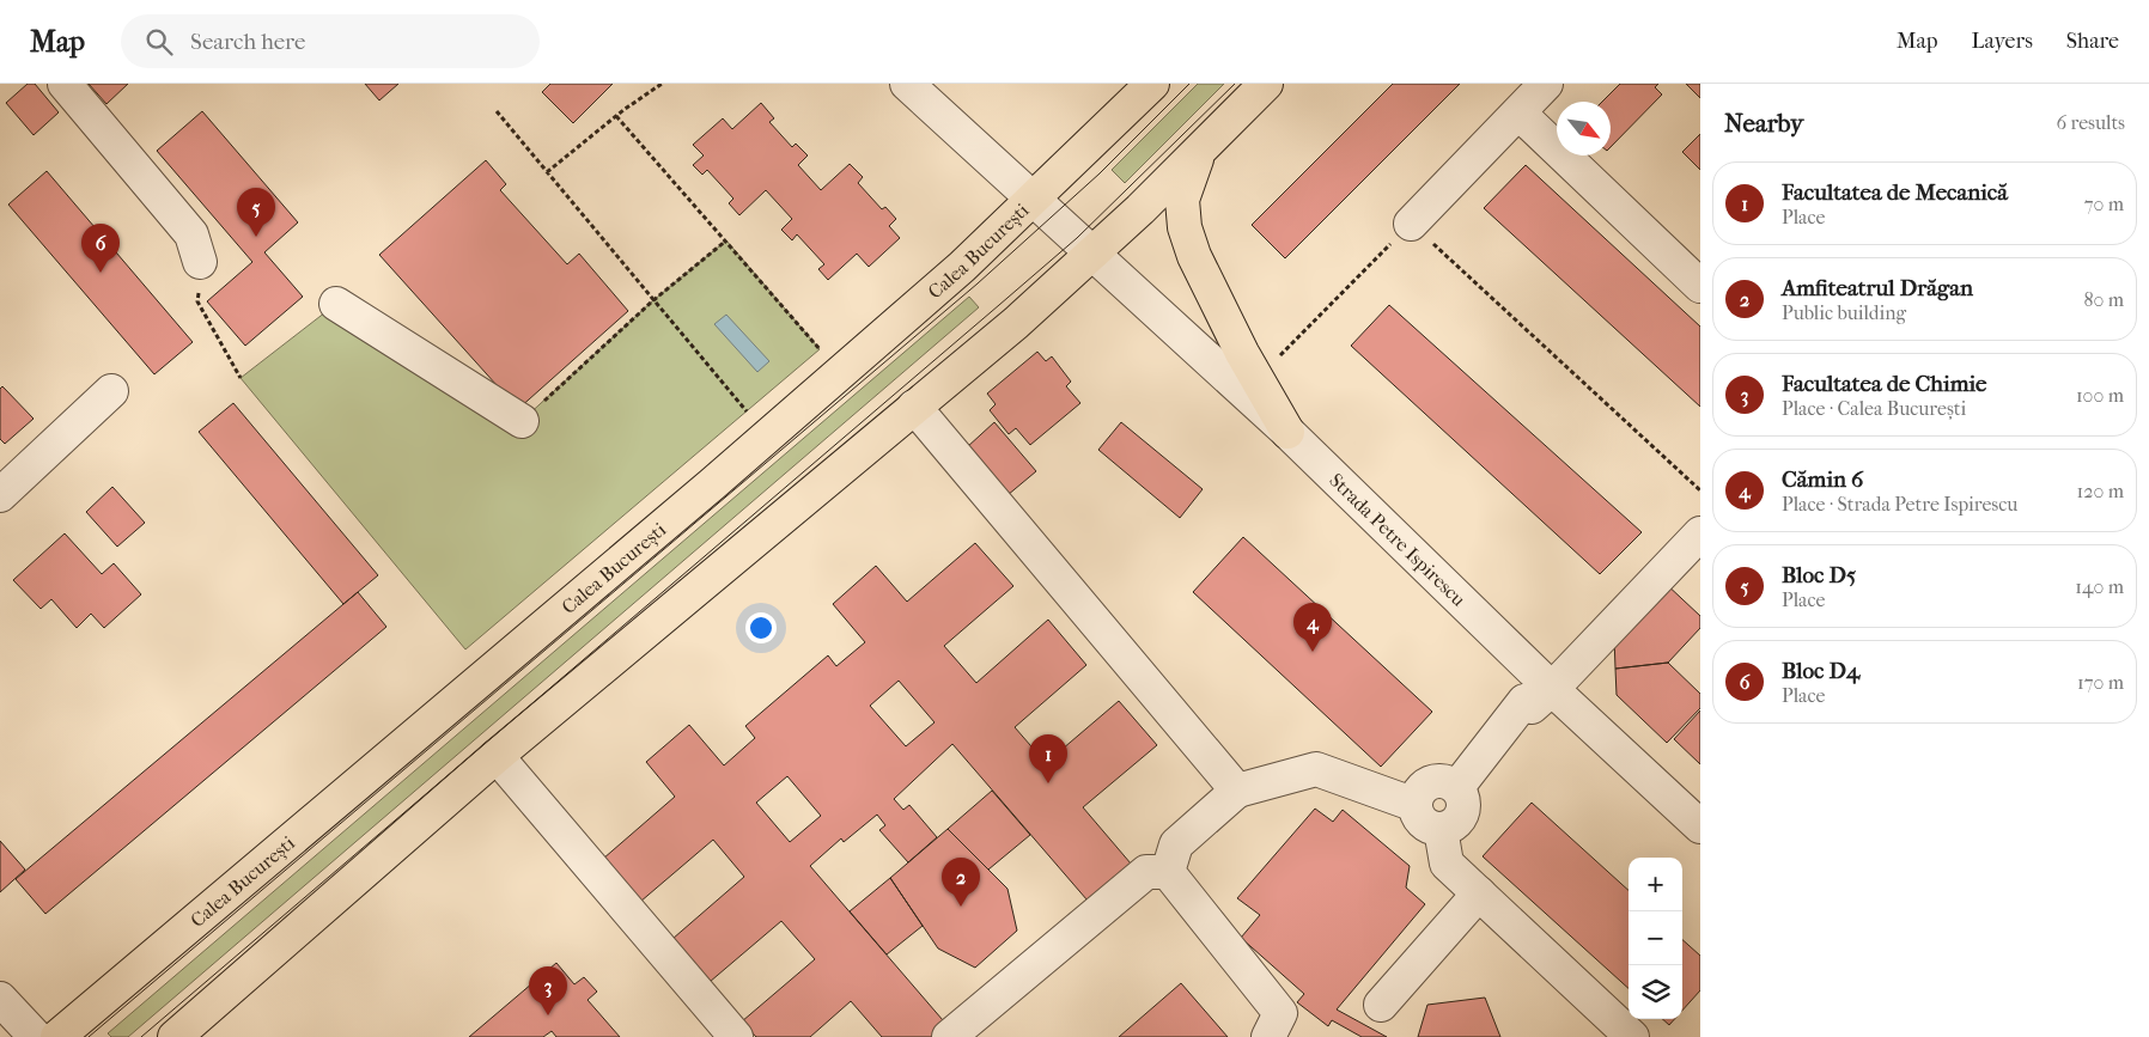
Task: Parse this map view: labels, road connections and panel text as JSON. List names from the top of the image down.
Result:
{
  "streets": {
    "main road": ["Calea București"],
    "street": ["Strada Petre Ispirescu"]
  },
  "crossings": [
    ["Calea București", "Strada Petre Ispirescu"]
  ],
  "north": "bottom right",
  "page": {
    "header": "Map",
    "search": "Search here",
    "nav": ["Map", "Layers", "Share"],
    "heading": ["Nearby", "6 results"],
    "list": [
      {
        "mark": "1",
        "name": "Facultatea de Mecanică",
        "note": "Place",
        "value": "70 m"
      },
      {
        "mark": "2",
        "name": "Amfiteatrul Drăgan",
        "note": "Public building",
        "value": "80 m"
      },
      {
        "mark": "3",
        "name": "Facultatea de Chimie",
        "note": "Place · Calea București",
        "value": "100 m"
      },
      {
        "mark": "4",
        "name": "Cămin 6",
        "note": "Place · Strada Petre Ispirescu",
        "value": "120 m"
      },
      {
        "mark": "5",
        "name": "Bloc D5",
        "note": "Place",
        "value": "140 m"
      },
      {
        "mark": "6",
        "name": "Bloc D4",
        "note": "Place",
        "value": "170 m"
      }
    ],
    "pins": [
      "5",
      "6",
      "4",
      "1",
      "2",
      "3"
    ],
    "map_buttons": ["+", "−"]
  }
}
